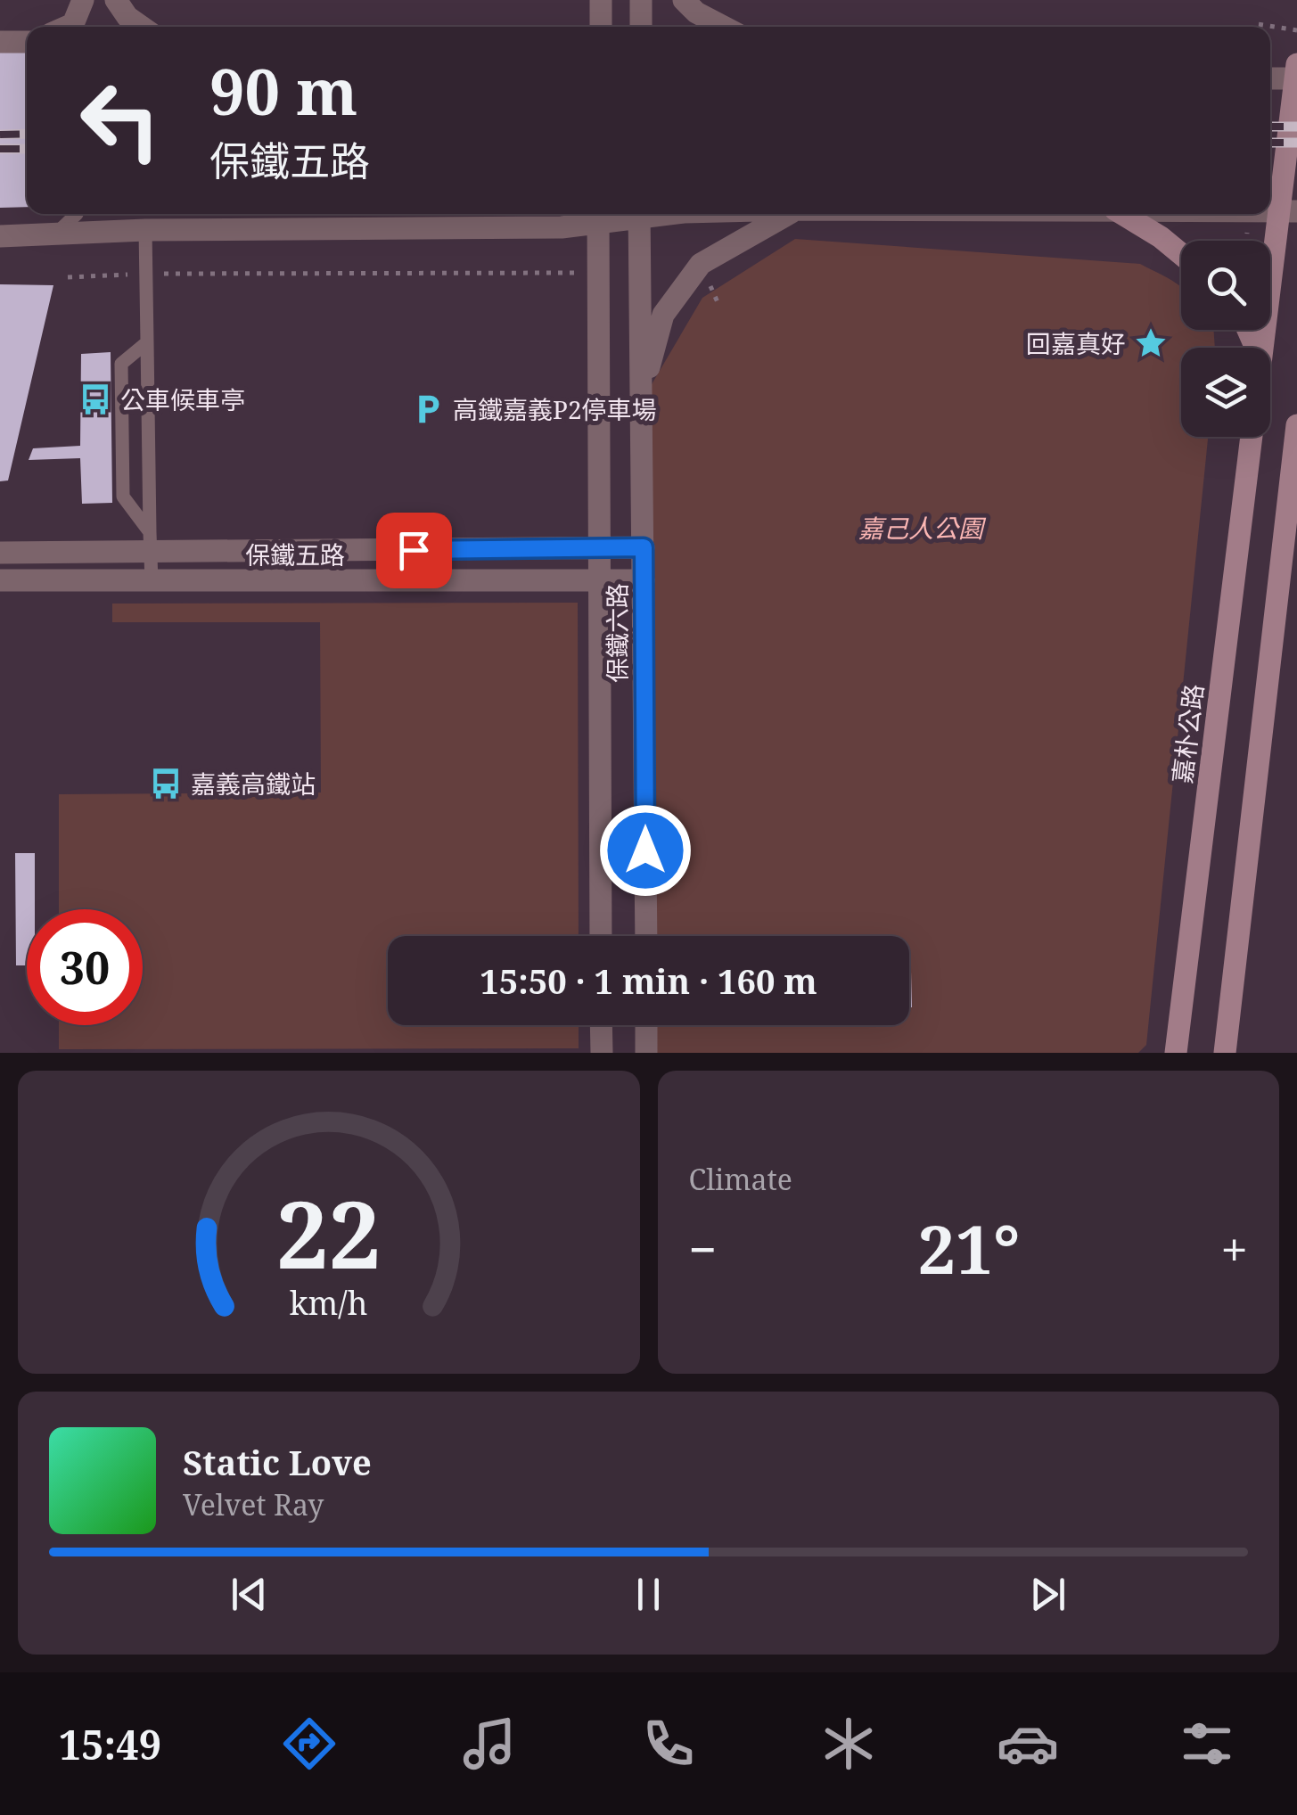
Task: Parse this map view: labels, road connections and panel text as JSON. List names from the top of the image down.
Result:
{
  "streets": {
    "main road": ["嘉朴公路"],
    "street": ["保鐵五路", "保鐵六路"]
  },
  "crossings": [
    ["保鐵五路", "保鐵六路"]
  ],
  "parks": ["嘉己人公園"],
  "places": {
    "place": ["回嘉真好"],
    "bus stop": ["公車候車亭", "嘉義高鐵站"],
    "parking": ["高鐵嘉義P2停車場"]
  },
  "page": {
    "turn": ["90 m", "保鐵五路"],
    "limit": "30",
    "trip": "15:50 · 1 min · 160 m",
    "tile": "Climate",
    "heat": ["−", "21°", "+"],
    "song": ["Static Love", "Velvet Ray"],
    "tabs": "15:49",
    "gauge": ["22", "km/h"]
  }
}
